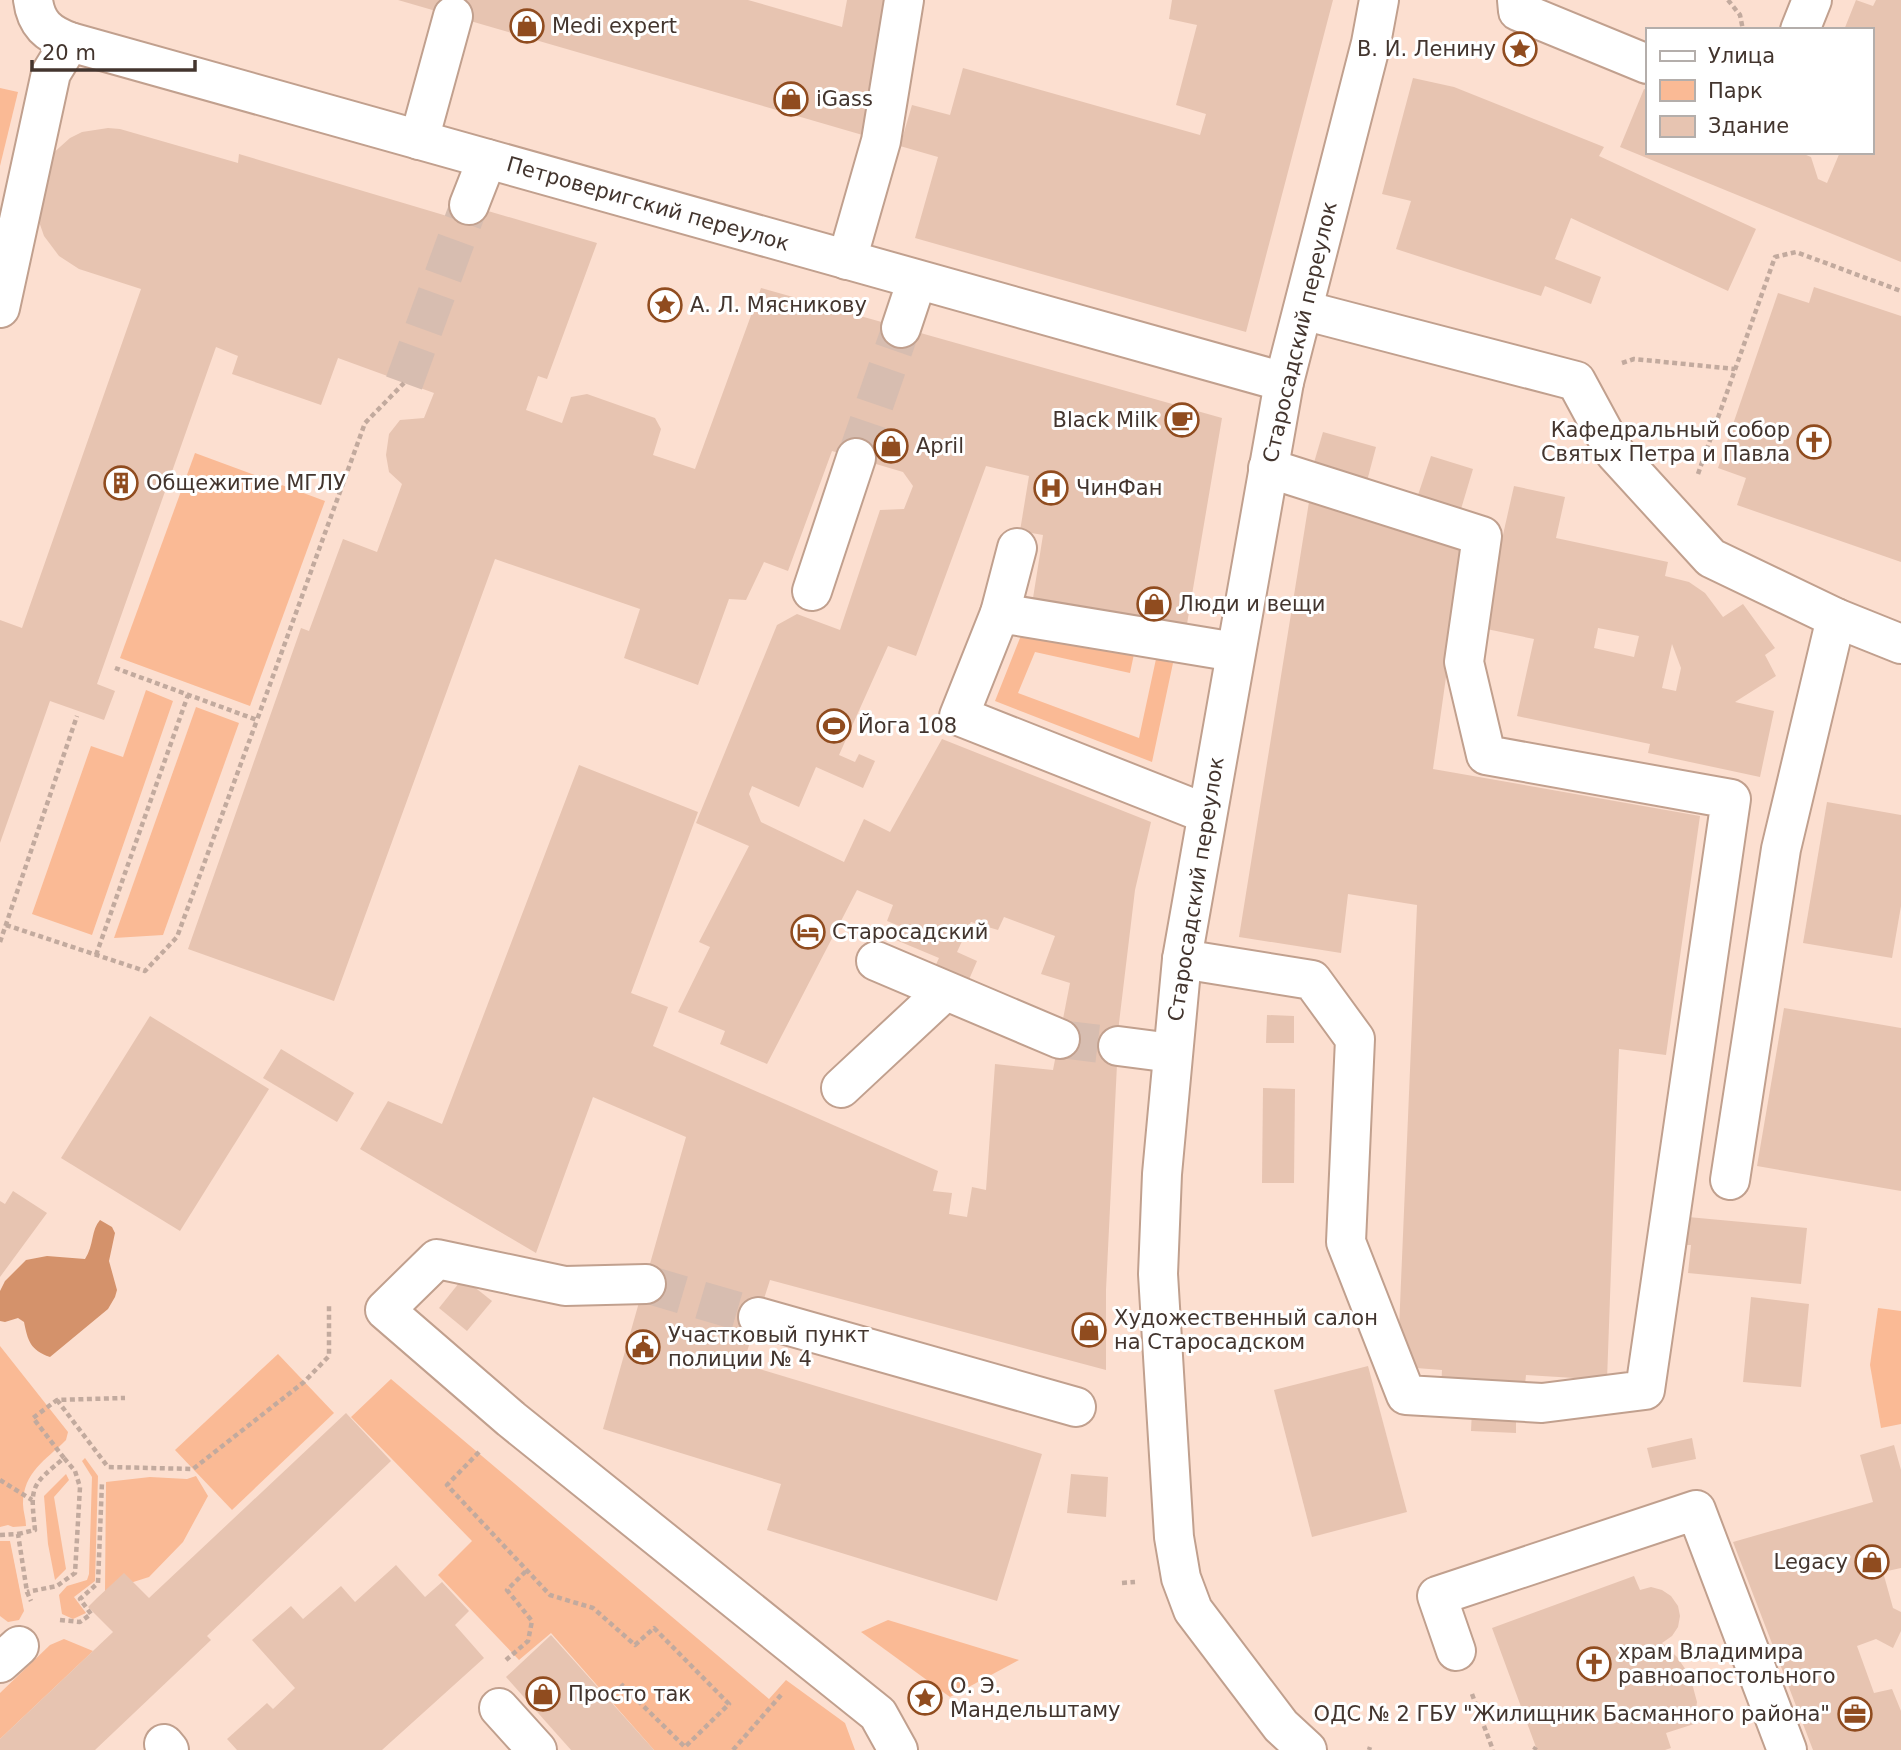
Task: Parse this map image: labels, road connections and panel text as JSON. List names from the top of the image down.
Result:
{
  "streets": {
    "street": ["Петроверигский переулок", "Старосадский переулок"]
  },
  "crossings": [
    ["Петроверигский переулок", "Старосадский переулок"]
  ],
  "places": {
    "shop": [
      "Medi expert",
      "iGass",
      "April",
      "Люди и вещи",
      "Художественный салон на Старосадском",
      "Legacy",
      "Просто так"
    ],
    "place": ["В. И. Ленину", "А. Л. Мясникову", "О. Э. Мандельштаму"],
    "cafe": ["Black Milk"],
    "church": ["Кафедральный собор Святых Петра и Павла", "храм Владимира равноапостольного"],
    "building": ["Общежитие МГЛУ"],
    "hospital": ["ЧинФан"],
    "sports": ["Йога 108"],
    "hotel": ["Старосадский"],
    "public building": ["Участковый пункт полиции № 4"],
    "office": ["ОДС № 2 ГБУ \"Жилищник Басманного района\""]
  },
  "legend": ["Улица", "Парк", "Здание"],
  "scale_bar": "20 m"
}
